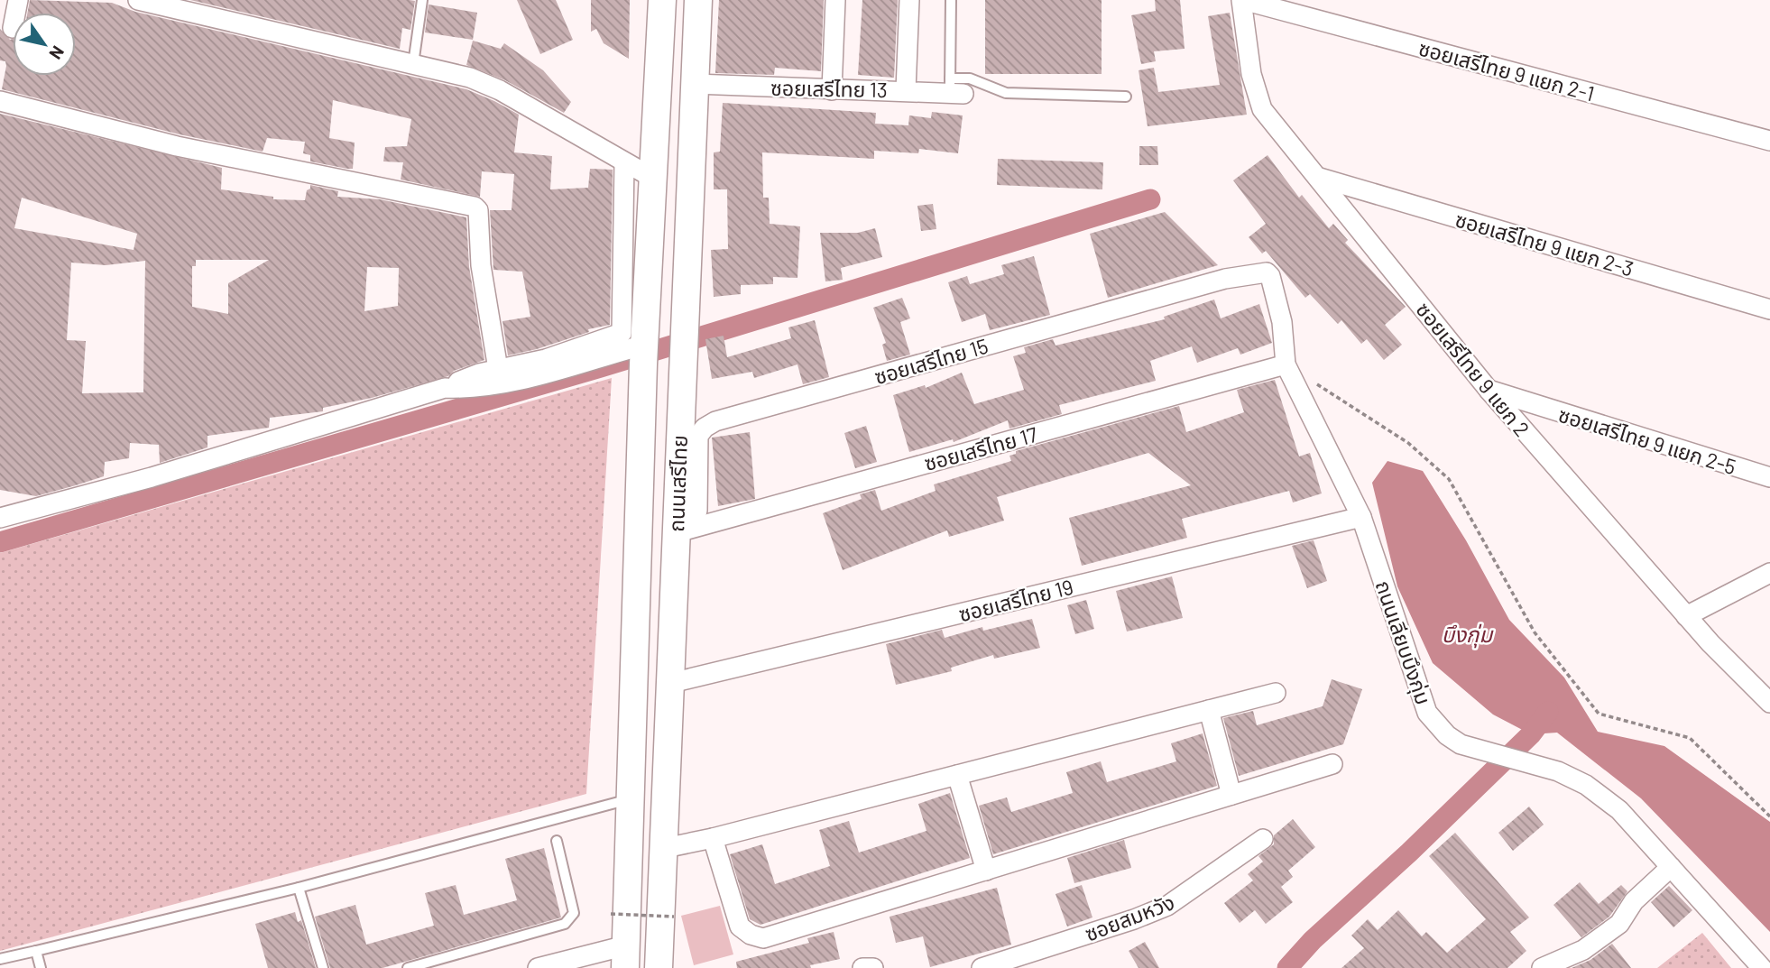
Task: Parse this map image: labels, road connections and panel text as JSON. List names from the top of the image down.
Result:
{
  "streets": {
    "main road": ["ถนนเสรีไทย"],
    "street": [
      "ซอยเสรีไทย 9 แยก 2-1",
      "ซอยเสรีไทย 13",
      "ซอยเสรีไทย 9 แยก 2-3",
      "ซอยเสรีไทย 15",
      "ซอยเสรีไทย 9 แยก 2",
      "ซอยเสรีไทย 9 แยก 2-5",
      "ซอยเสรีไทย 17",
      "ซอยเสรีไทย 19",
      "ถนนเลียบบึงกุ่ม",
      "ซอยสมหวัง"
    ]
  },
  "crossings": [
    ["ซอยเสรีไทย 9 แยก 2-1", "ซอยเสรีไทย 9 แยก 2"],
    ["ซอยเสรีไทย 13", "ถนนเสรีไทย"],
    ["ซอยเสรีไทย 9 แยก 2-3", "ซอยเสรีไทย 9 แยก 2"],
    ["ซอยเสรีไทย 15", "ซอยเสรีไทย 17"],
    ["ซอยเสรีไทย 15", "ถนนเสรีไทย"],
    ["ซอยเสรีไทย 15", "ถนนเลียบบึงกุ่ม"],
    ["ซอยเสรีไทย 9 แยก 2", "ซอยเสรีไทย 9 แยก 2-5"],
    ["ซอยเสรีไทย 17", "ถนนเสรีไทย"],
    ["ซอยเสรีไทย 17", "ถนนเลียบบึงกุ่ม"],
    ["ถนนเสรีไทย", "ซอยเสรีไทย 19"],
    ["ซอยเสรีไทย 19", "ถนนเลียบบึงกุ่ม"]
  ],
  "water": ["บึงกุ่ม"],
  "north": "bottom right"
}
